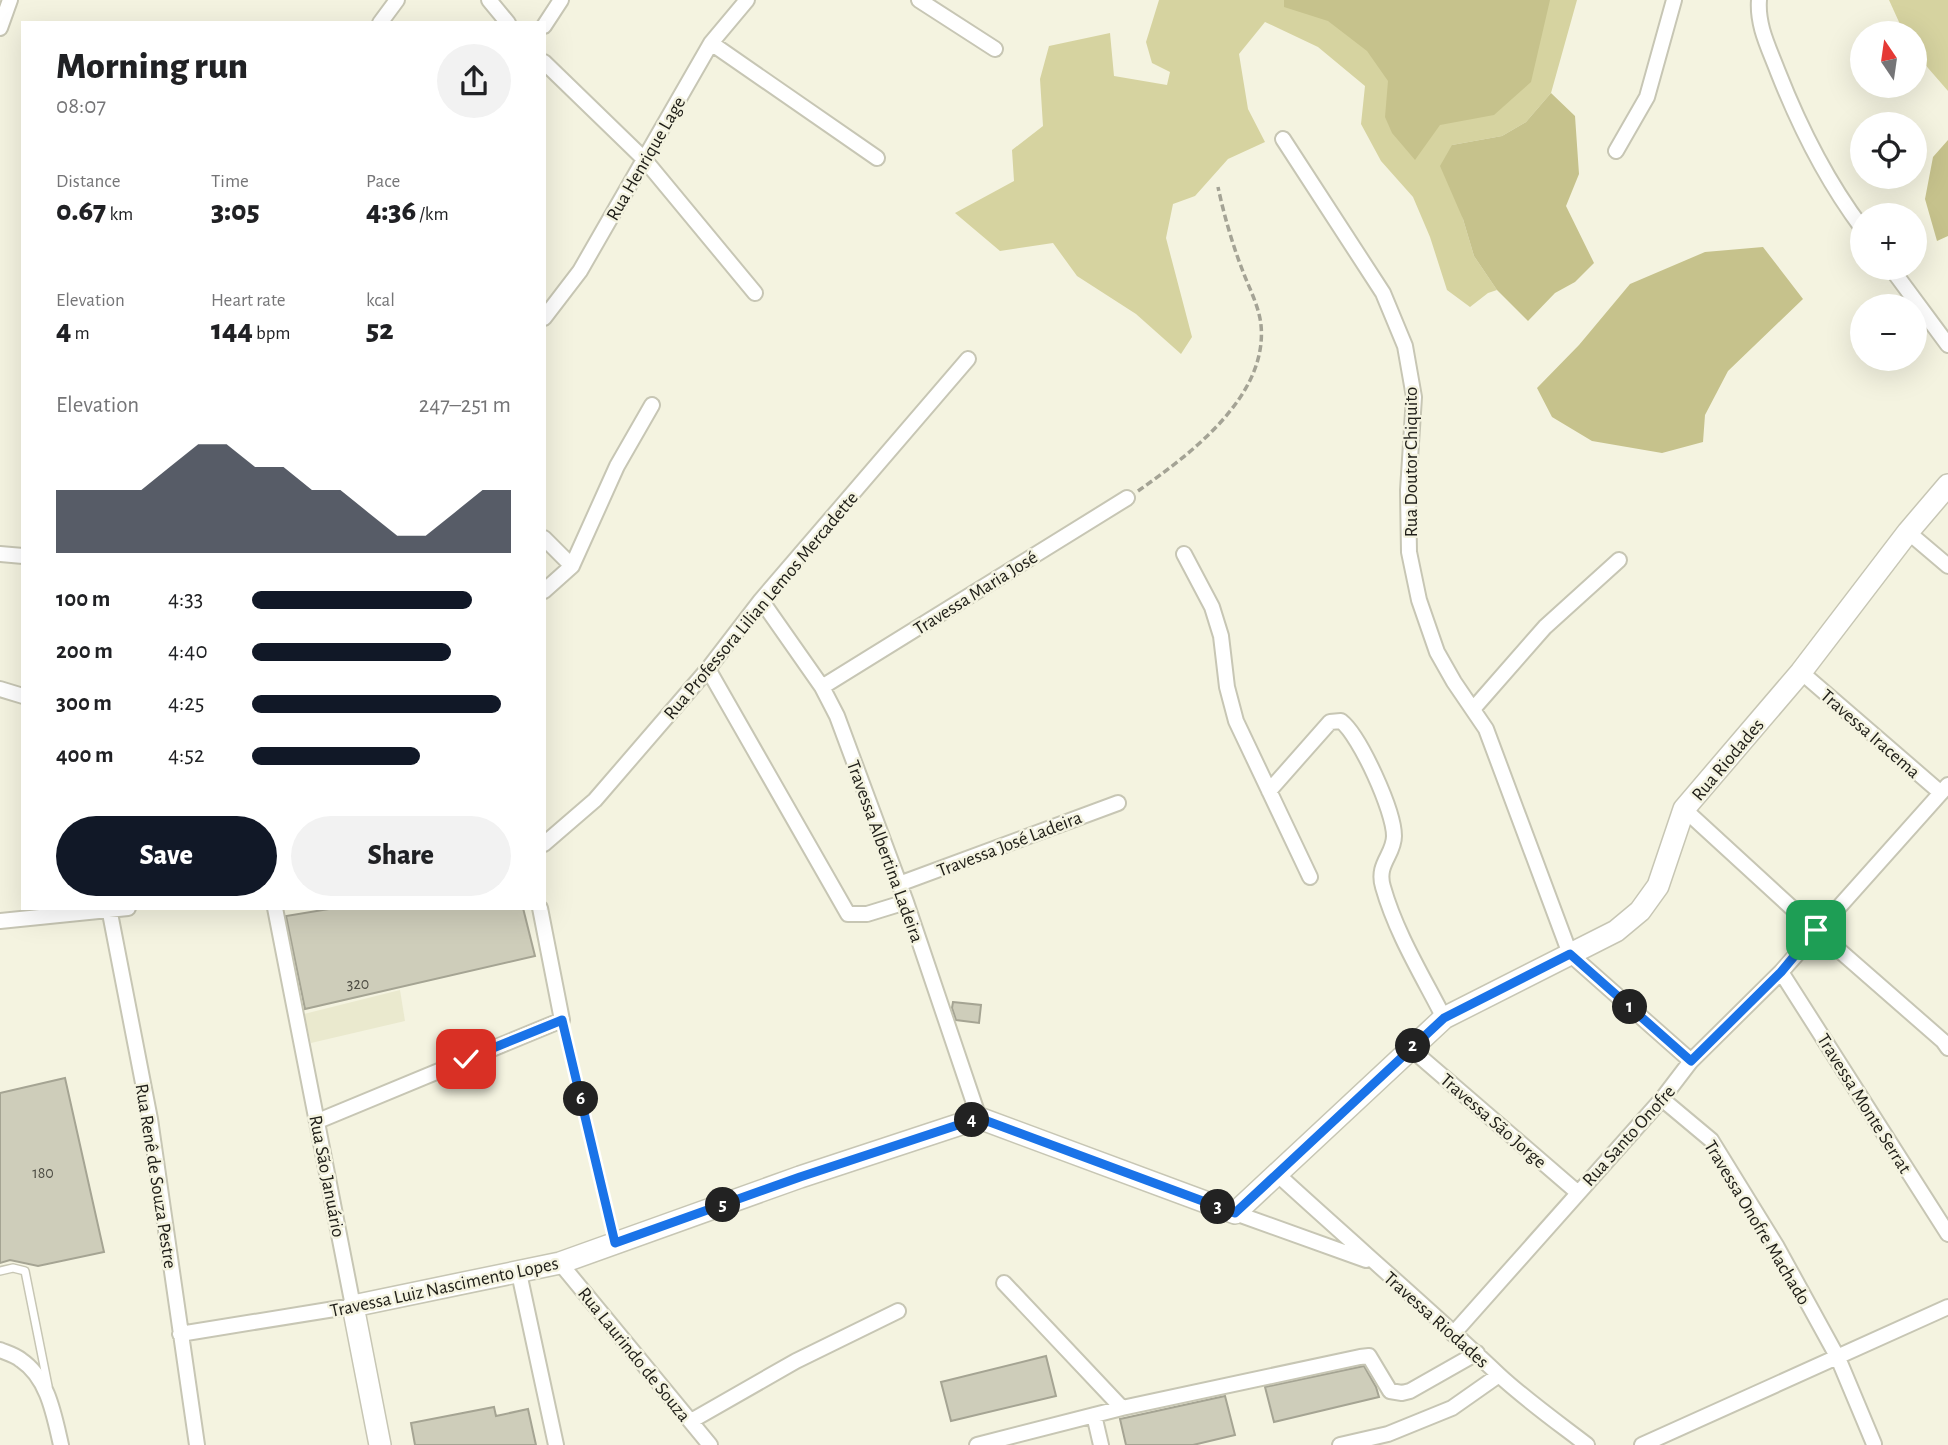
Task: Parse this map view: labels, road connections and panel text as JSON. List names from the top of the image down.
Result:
{
  "streets": {
    "street": [
      "Rua Henrique Lage",
      "Rua Doutor Chiquito",
      "Travessa Maria José",
      "Rua Professora Lilian Lemos Mercadette",
      "Travessa Iracema",
      "Rua Riodades",
      "Travessa José Ladeira",
      "Travessa Albertina Ladeira",
      "Travessa Monte Serrat",
      "Travessa São Jorge",
      "Rua Santo Onofre",
      "Rua Renê de Souza Pestre",
      "Rua São Januário",
      "Travessa Onofre Machado",
      "Travessa Luiz Nascimento Lopes",
      "Travessa Riodades",
      "Rua Laurindo de Souza"
    ]
  },
  "crossings": [
    ["Rua Doutor Chiquito", "Rua Riodades"],
    ["Travessa Maria José", "Travessa Albertina Ladeira"],
    ["Rua Professora Lilian Lemos Mercadette", "Travessa Albertina Ladeira"],
    ["Travessa Iracema", "Rua Riodades"],
    ["Travessa Iracema", "Rua Santo Onofre"],
    ["Rua Riodades", "Travessa São Jorge"],
    ["Rua Riodades", "Travessa Riodades"],
    ["Travessa José Ladeira", "Travessa Albertina Ladeira"],
    ["Travessa Albertina Ladeira", "Travessa Luiz Nascimento Lopes"],
    ["Travessa Albertina Ladeira", "Travessa Riodades"],
    ["Travessa Monte Serrat", "Rua Santo Onofre"],
    ["Travessa São Jorge", "Rua Santo Onofre"],
    ["Rua Santo Onofre", "Travessa Onofre Machado"],
    ["Rua Santo Onofre", "Travessa Riodades"],
    ["Rua Renê de Souza Pestre", "Travessa Luiz Nascimento Lopes"],
    ["Rua São Januário", "Travessa Luiz Nascimento Lopes"],
    ["Travessa Luiz Nascimento Lopes", "Travessa Riodades"],
    ["Travessa Luiz Nascimento Lopes", "Rua Laurindo de Souza"]
  ],
  "house_numbers": ["320", "180"],
  "north": "top",
  "page": {
    "map_buttons": ["+", "−"],
    "heading": ["Morning run", "08:07"],
    "stats": [
      ["Distance", "0.67 km"],
      ["Time", "3:05"],
      ["Pace", "4:36 /km"],
      ["Elevation", "4 m"],
      ["Heart rate", "144 bpm"],
      ["kcal", "52"]
    ],
    "chart": ["Elevation", "247–251 m"],
    "list": [
      {
        "name": "100 m",
        "note": "4:33"
      },
      {
        "name": "200 m",
        "note": "4:40"
      },
      {
        "name": "300 m",
        "note": "4:25"
      },
      {
        "name": "400 m",
        "note": "4:52"
      }
    ],
    "buttons": ["Save", "Share"],
    "pins": [
      "1",
      "2",
      "6",
      "4",
      "5",
      "3"
    ]
  }
}
